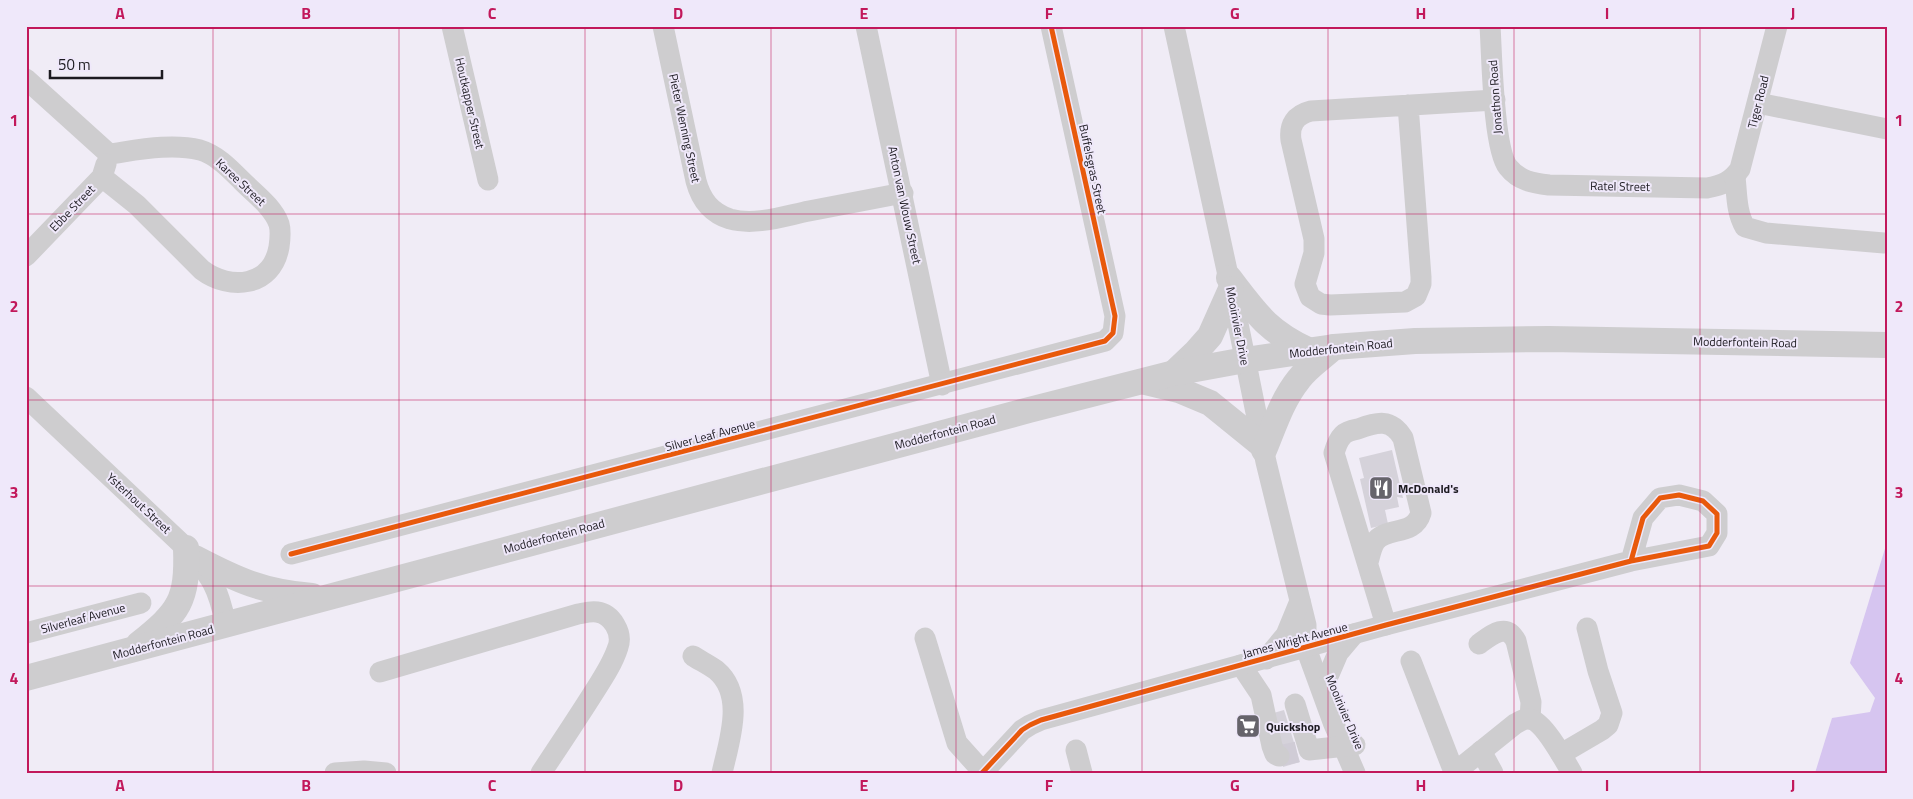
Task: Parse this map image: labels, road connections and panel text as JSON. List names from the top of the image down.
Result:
{
  "streets": {
    "main road": ["Modderfontein Road"],
    "street": [
      "Jonathon Road",
      "Tiger Road",
      "Houtkapper Street",
      "Pieter Wenning Street",
      "Buffelsgras Street",
      "Karee Street",
      "Ratel Street",
      "Anton van Wouw Street",
      "Ebbe Street",
      "Mooirivier Drive",
      "Silver Leaf Avenue",
      "Ysterhout Street",
      "Silverleaf Avenue",
      "James Wright Avenue"
    ]
  },
  "crossings": [
    ["Jonathon Road", "Ratel Street"],
    ["Tiger Road", "Ratel Street"],
    ["Pieter Wenning Street", "Anton van Wouw Street"],
    ["Buffelsgras Street", "Silver Leaf Avenue"],
    ["Karee Street", "Ebbe Street"],
    ["Anton van Wouw Street", "Silver Leaf Avenue"],
    ["Mooirivier Drive", "Modderfontein Road"],
    ["Mooirivier Drive", "James Wright Avenue"],
    ["Modderfontein Road", "Ysterhout Street"]
  ],
  "places": {
    "restaurant": ["McDonald's"],
    "supermarket": ["Quickshop"]
  },
  "scale_bar": "50 m",
  "grid": {
    "columns": [
      "A",
      "B",
      "C",
      "D",
      "E",
      "F",
      "G",
      "H",
      "I",
      "J"
    ],
    "rows": [
      "1",
      "2",
      "3",
      "4"
    ]
  }
}
